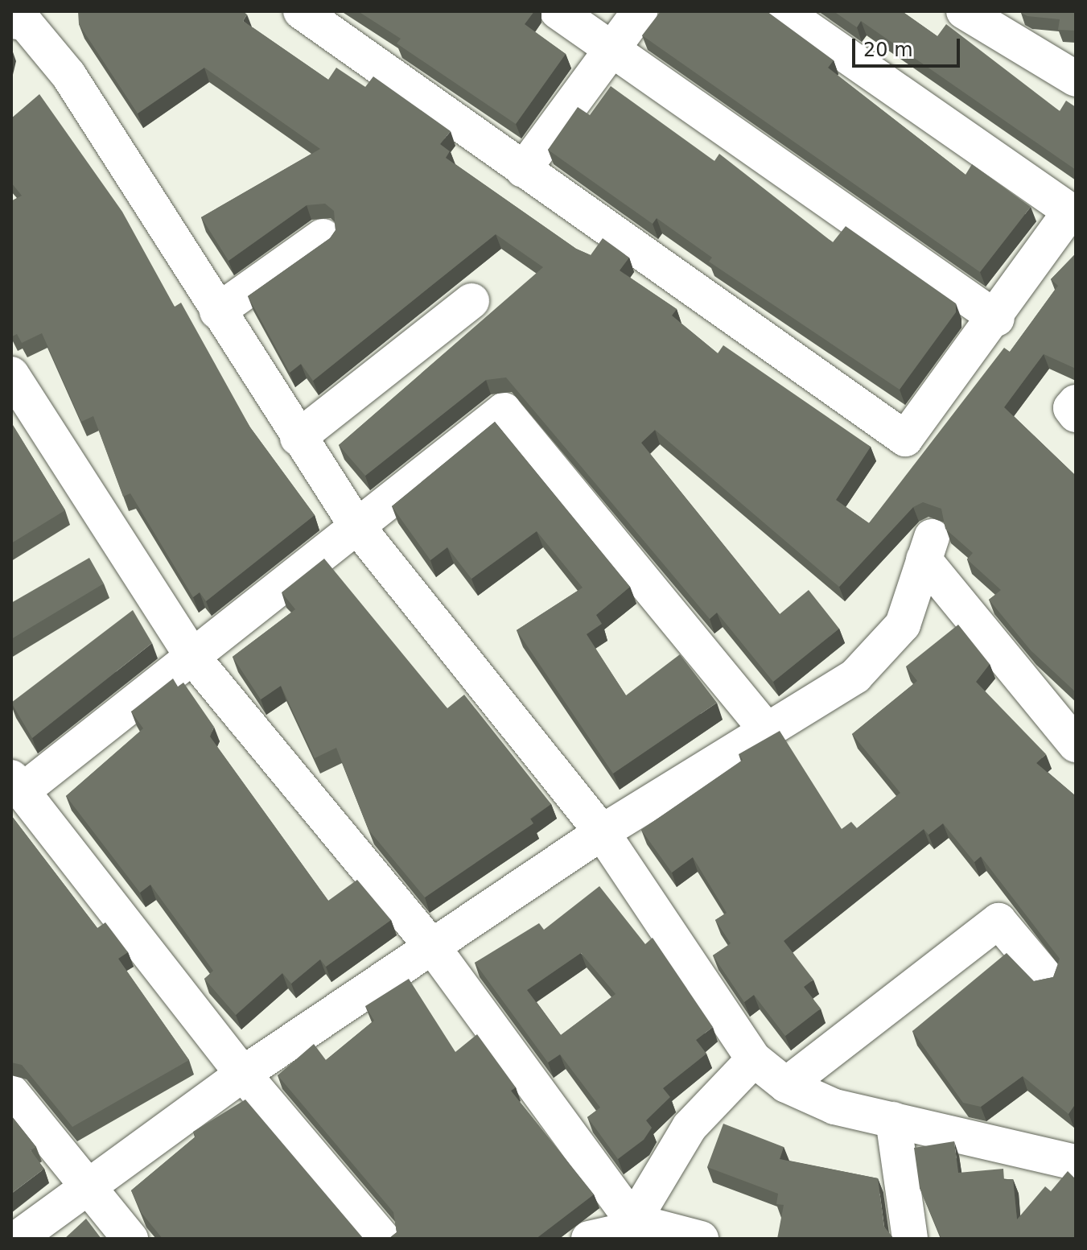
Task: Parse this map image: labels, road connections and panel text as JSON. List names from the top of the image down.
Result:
{
  "scale_bar": "20 m"
}
